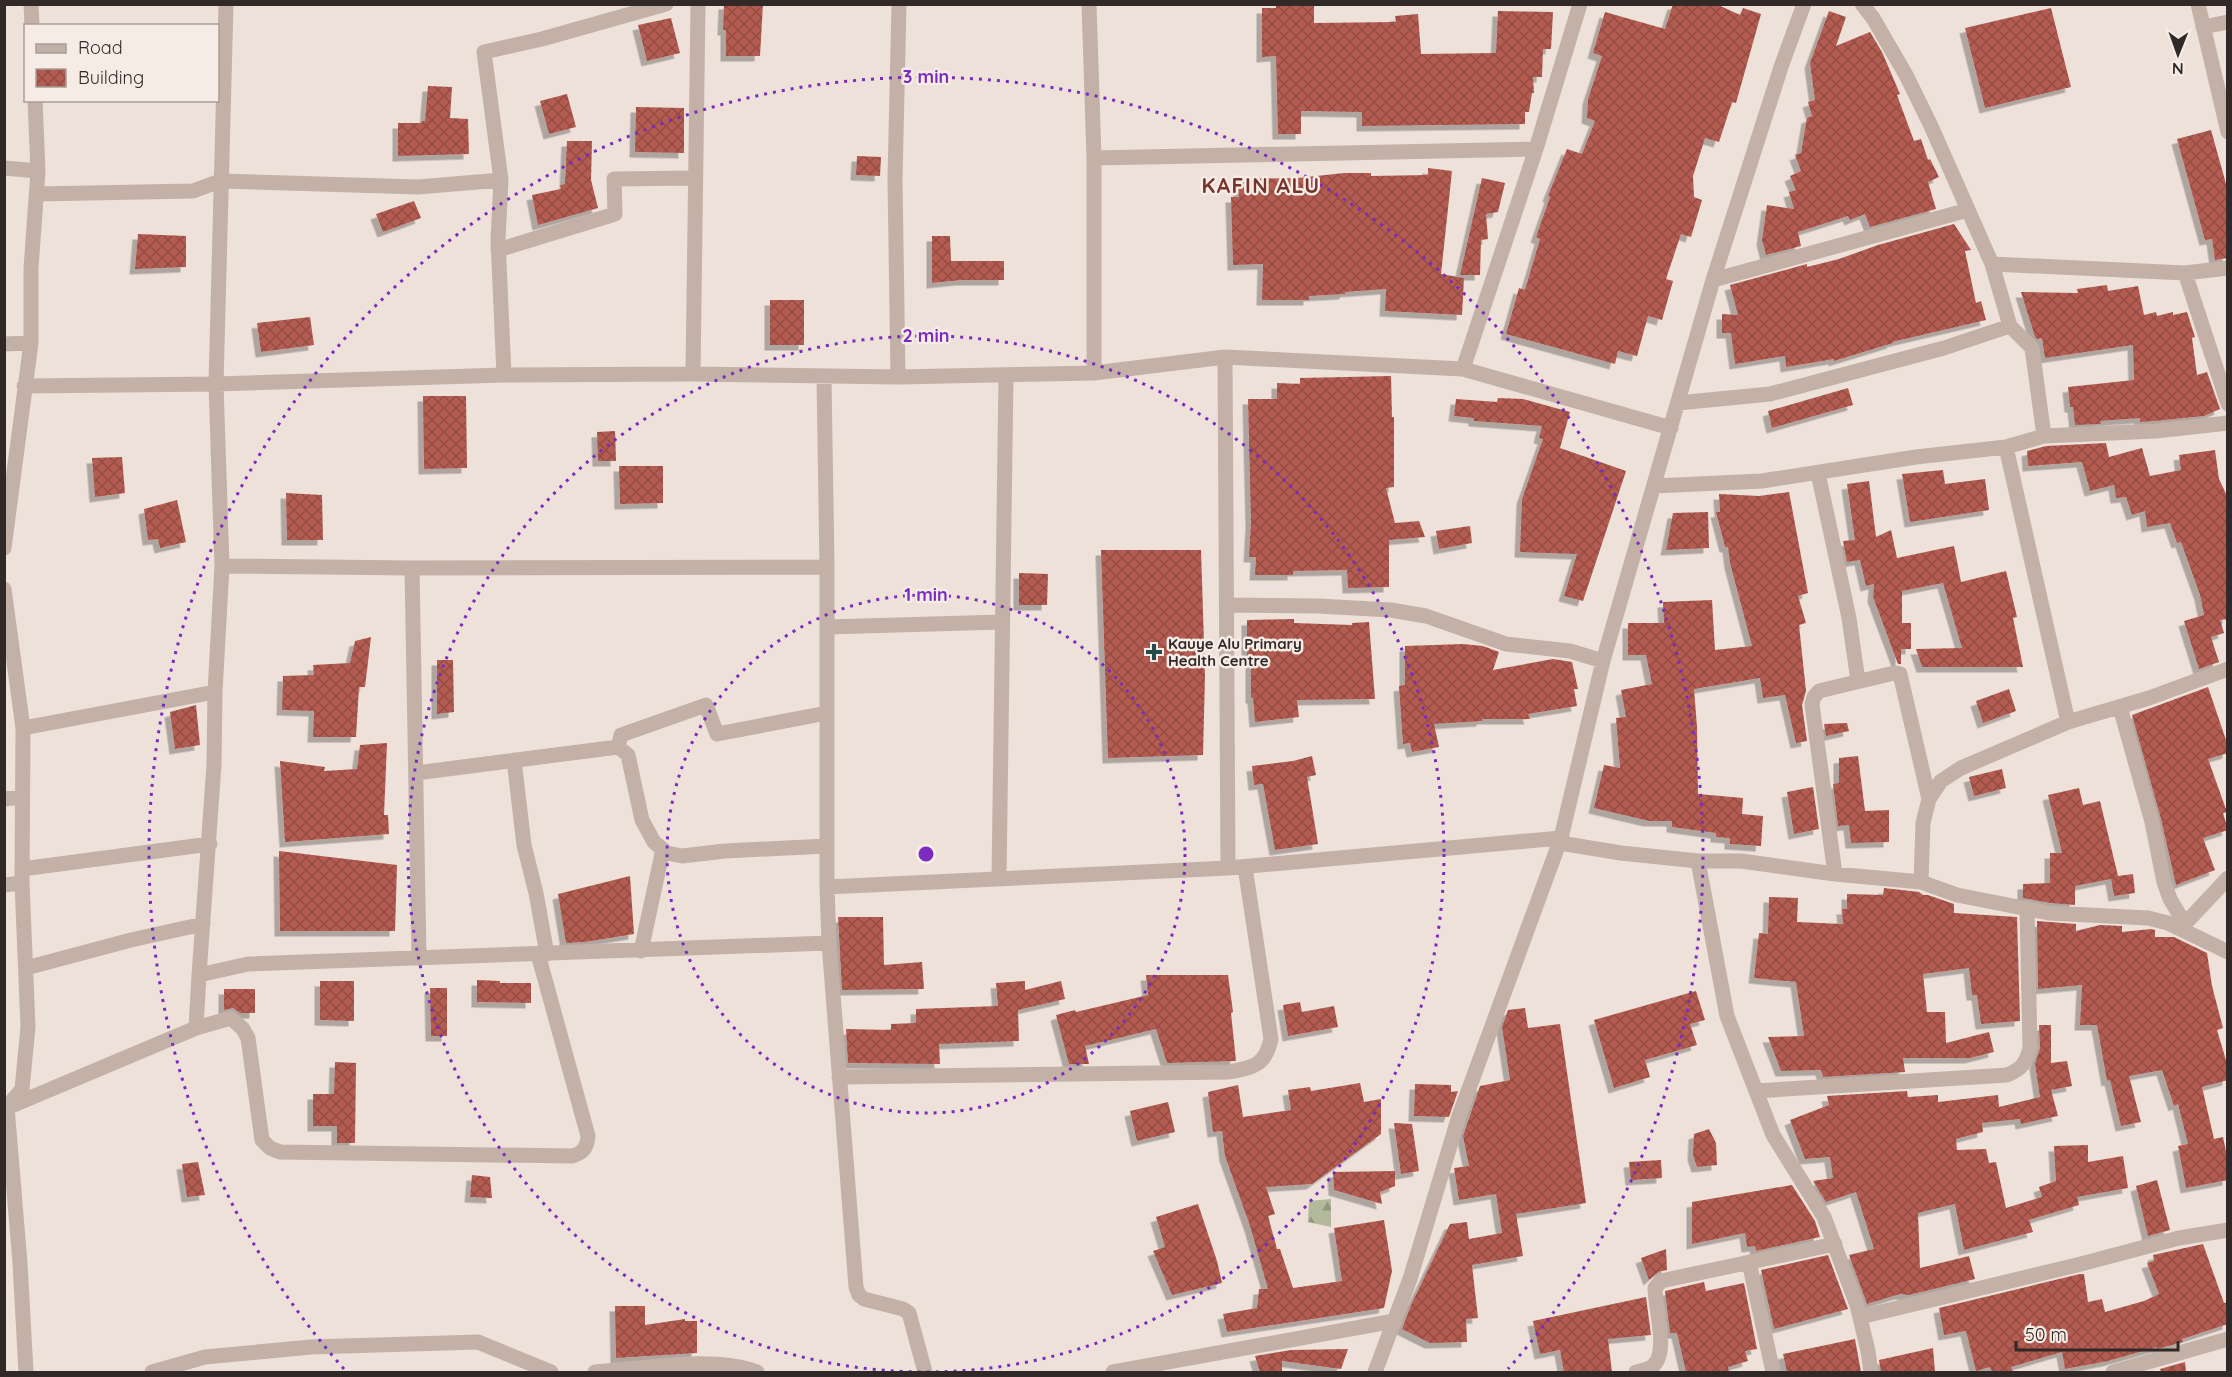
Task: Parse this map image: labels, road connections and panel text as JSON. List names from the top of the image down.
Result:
{
  "districts": ["KAFIN ALU"],
  "places": {
    "health": ["Kauye Alu Primary Health Centre"]
  },
  "legend": ["Road", "Building"],
  "scale_bar": "50 m",
  "north": "bottom",
  "rings": ["3 min", "2 min", "1 min"]
}
